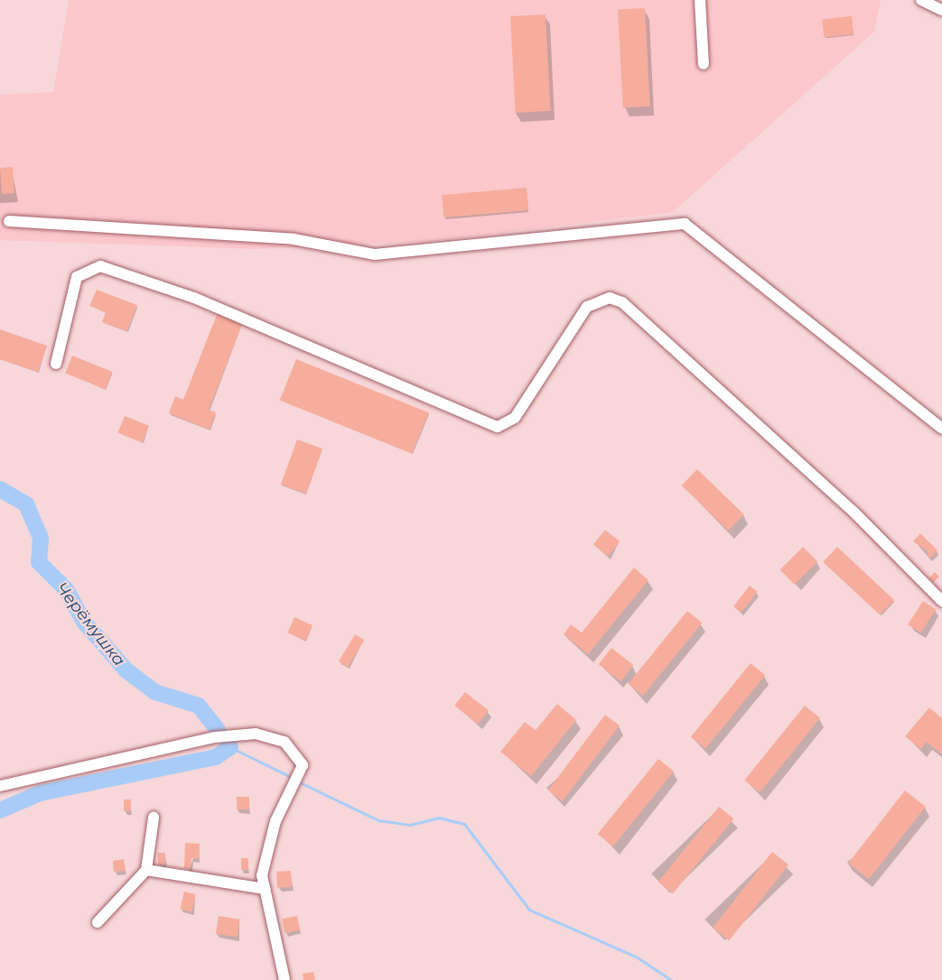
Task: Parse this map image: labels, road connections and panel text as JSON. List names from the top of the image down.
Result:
{
  "water": ["Черёмушка"]
}
